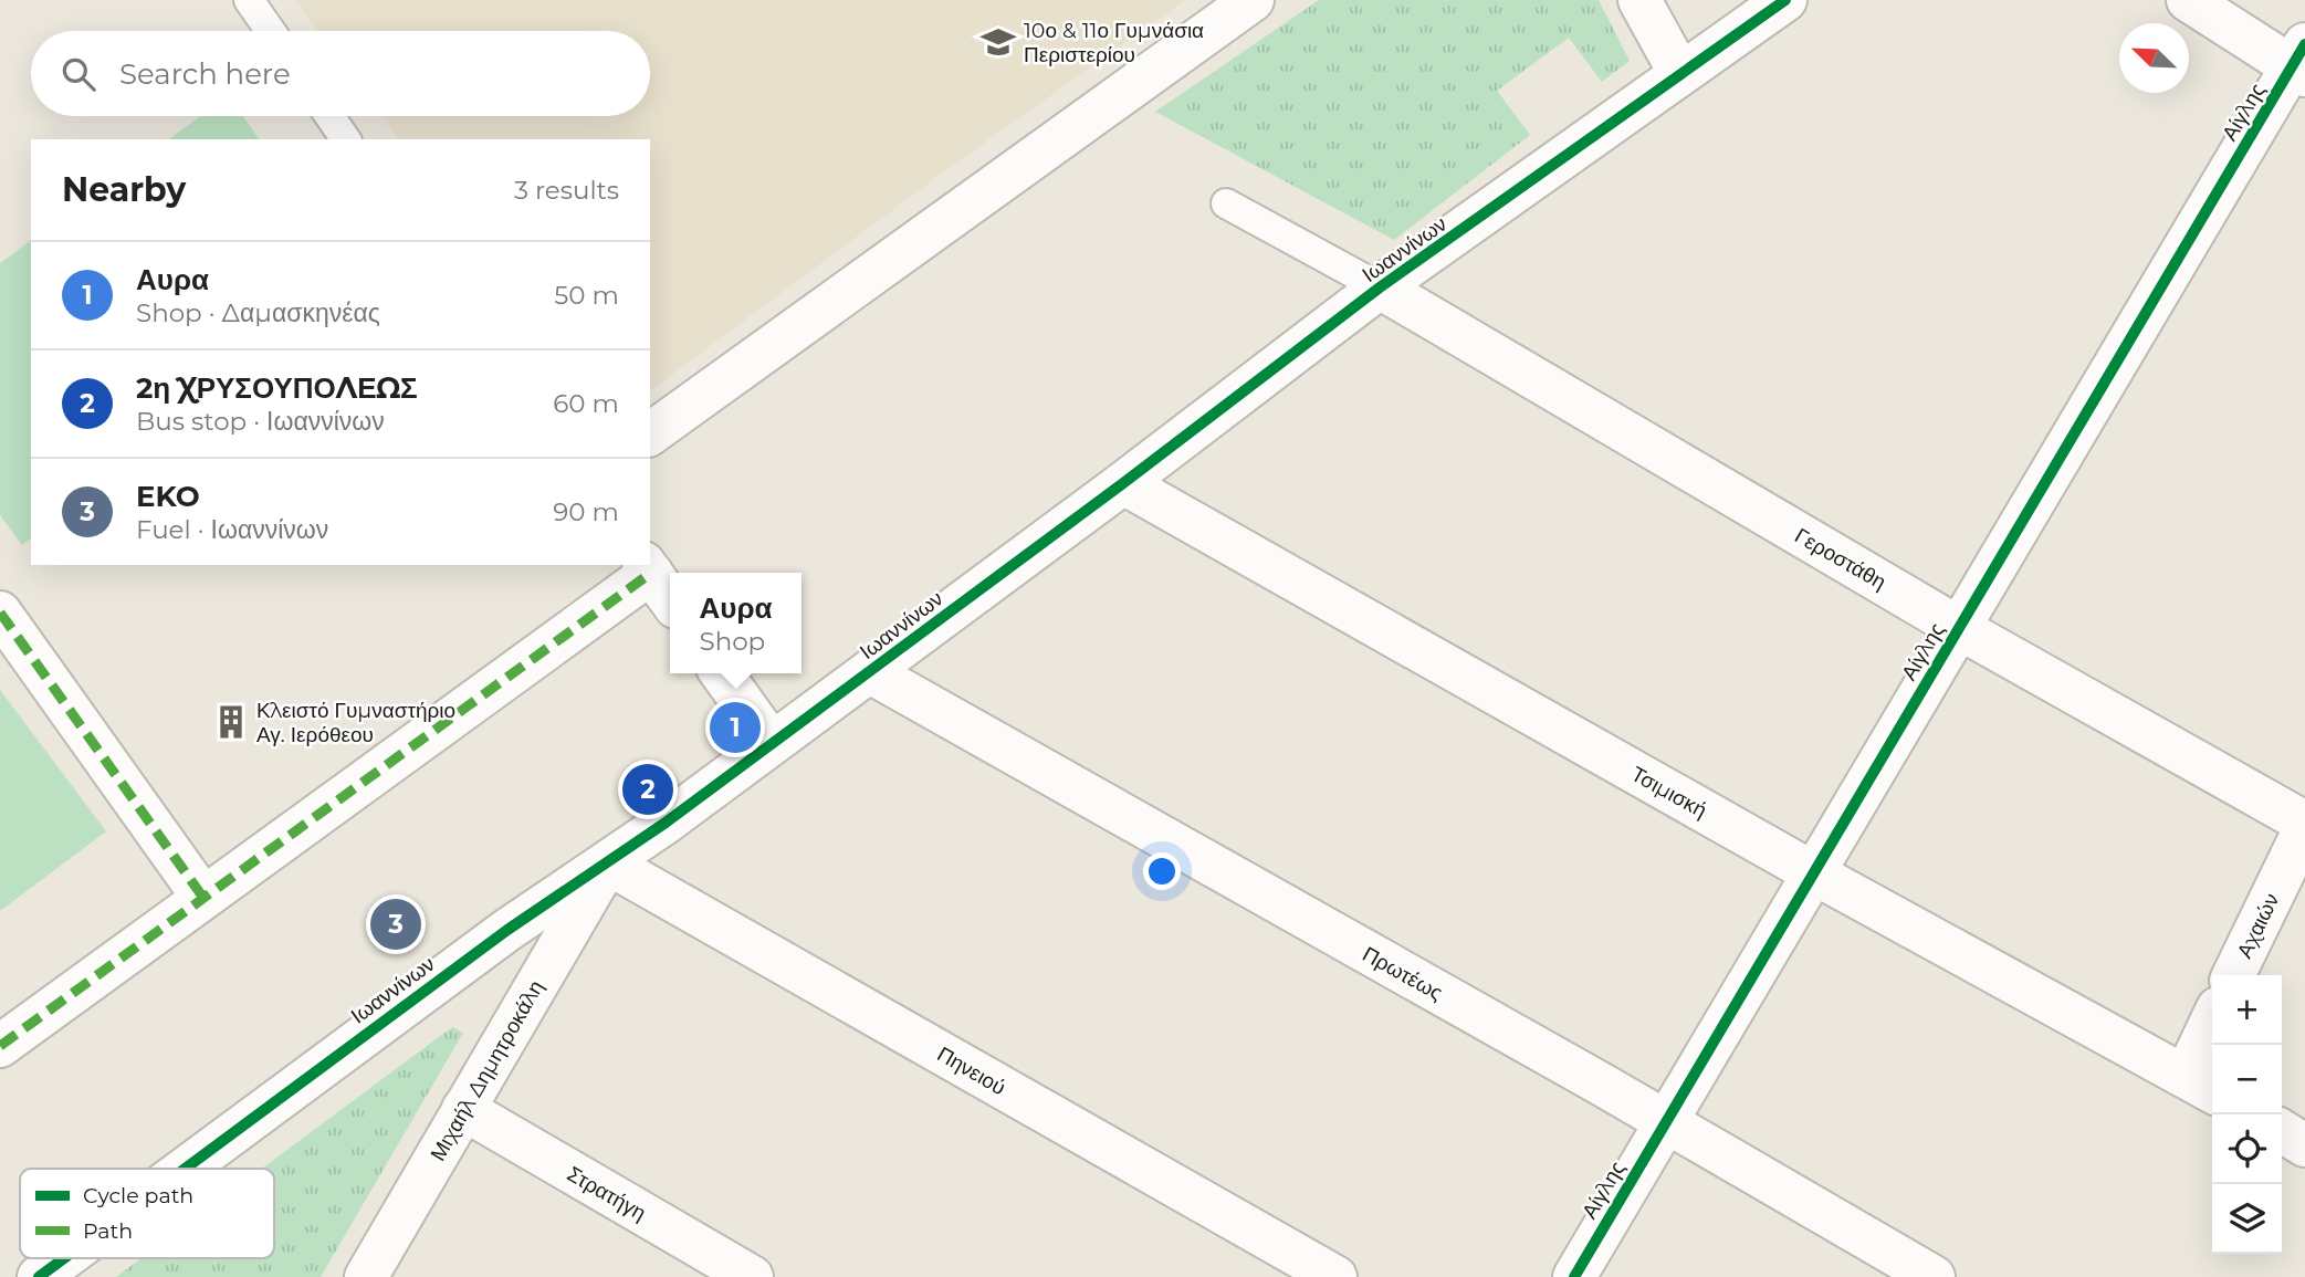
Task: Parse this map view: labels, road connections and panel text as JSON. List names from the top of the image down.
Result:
{
  "streets": {
    "street": [
      "Αίγλης",
      "Ιωαννίνων",
      "Γεροστάθη",
      "Τσιμισκή",
      "Αχαιών",
      "Πρωτέως",
      "Μιχαήλ Δημητροκάλη",
      "Πηνειού",
      "Στρατήγη"
    ]
  },
  "crossings": [
    ["Αίγλης", "Γεροστάθη"],
    ["Αίγλης", "Τσιμισκή"],
    ["Αίγλης", "Πρωτέως"],
    ["Ιωαννίνων", "Γεροστάθη"],
    ["Ιωαννίνων", "Τσιμισκή"],
    ["Ιωαννίνων", "Πρωτέως"],
    ["Ιωαννίνων", "Μιχαήλ Δημητροκάλη"],
    ["Ιωαννίνων", "Πηνειού"],
    ["Γεροστάθη", "Αχαιών"],
    ["Μιχαήλ Δημητροκάλη", "Πηνειού"],
    ["Μιχαήλ Δημητροκάλη", "Στρατήγη"]
  ],
  "places": {
    "school or university": ["10ο & 11ο Γυμνάσια Περιστερίου"],
    "building": ["Κλειστό Γυμναστήριο Αγ. Ιερόθεου"]
  },
  "legend": ["Cycle path", "Path"],
  "north": "top left",
  "page": {
    "search": "Search here",
    "heading": ["Nearby", "3 results"],
    "list": [
      {
        "mark": "1",
        "name": "Αυρα",
        "note": "Shop · Δαμασκηνέας",
        "value": "50 m"
      },
      {
        "mark": "2",
        "name": "2η ΧΡΥΣΟΥΠΟΛΕΩΣ",
        "note": "Bus stop · Ιωαννίνων",
        "value": "60 m"
      },
      {
        "mark": "3",
        "name": "EKO",
        "note": "Fuel · Ιωαννίνων",
        "value": "90 m"
      }
    ],
    "popup": ["Αυρα", "Shop"],
    "pins": ["1", "2", "3"],
    "map_buttons": ["+", "−"]
  }
}
